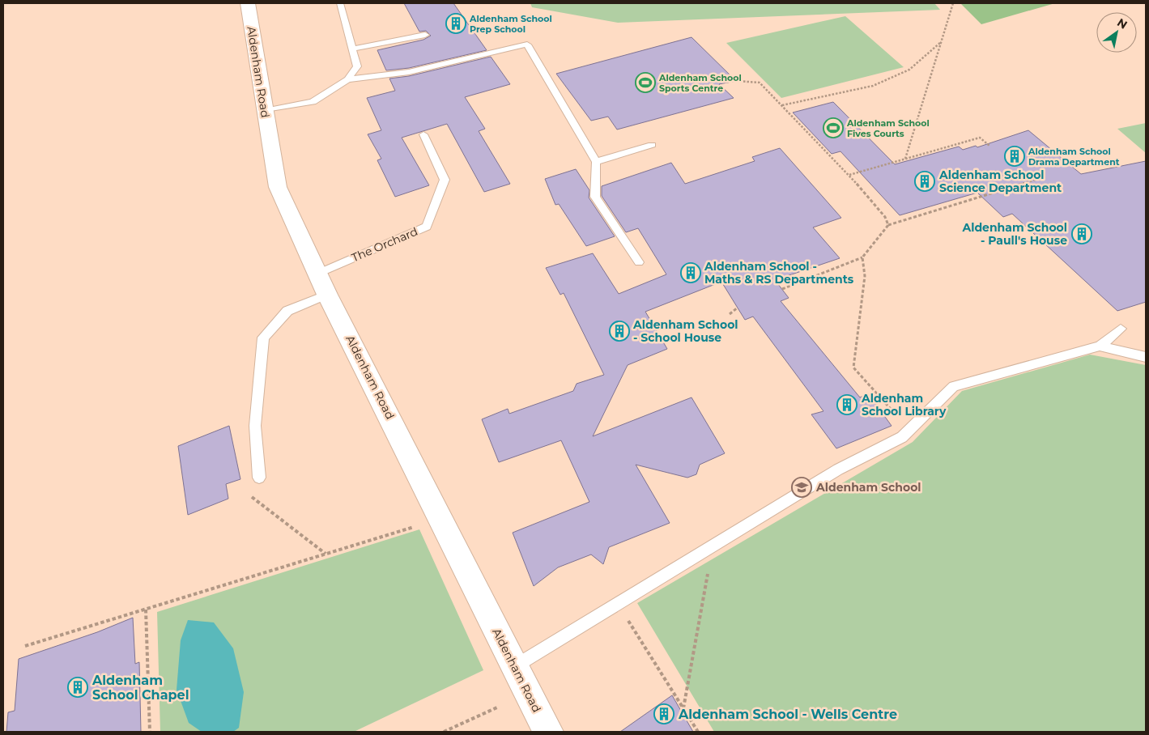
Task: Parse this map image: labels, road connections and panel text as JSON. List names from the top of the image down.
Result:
{
  "streets": {
    "street": ["Aldenham Road"],
    "lane": ["The Orchard"]
  },
  "crossings": [
    ["Aldenham Road", "The Orchard"]
  ],
  "places": {
    "building": [
      "Aldenham School Prep School",
      "Aldenham School Drama Department",
      "Aldenham School Science Department",
      "Aldenham School - Paull's House",
      "Aldenham School - Maths & RS Departments",
      "Aldenham School - School House",
      "Aldenham School Library",
      "Aldenham School Chapel",
      "Aldenham School - Wells Centre"
    ],
    "sports": ["Aldenham School Sports Centre", "Aldenham School Fives Courts"],
    "school or university": ["Aldenham School"]
  },
  "north": "top right"
}
